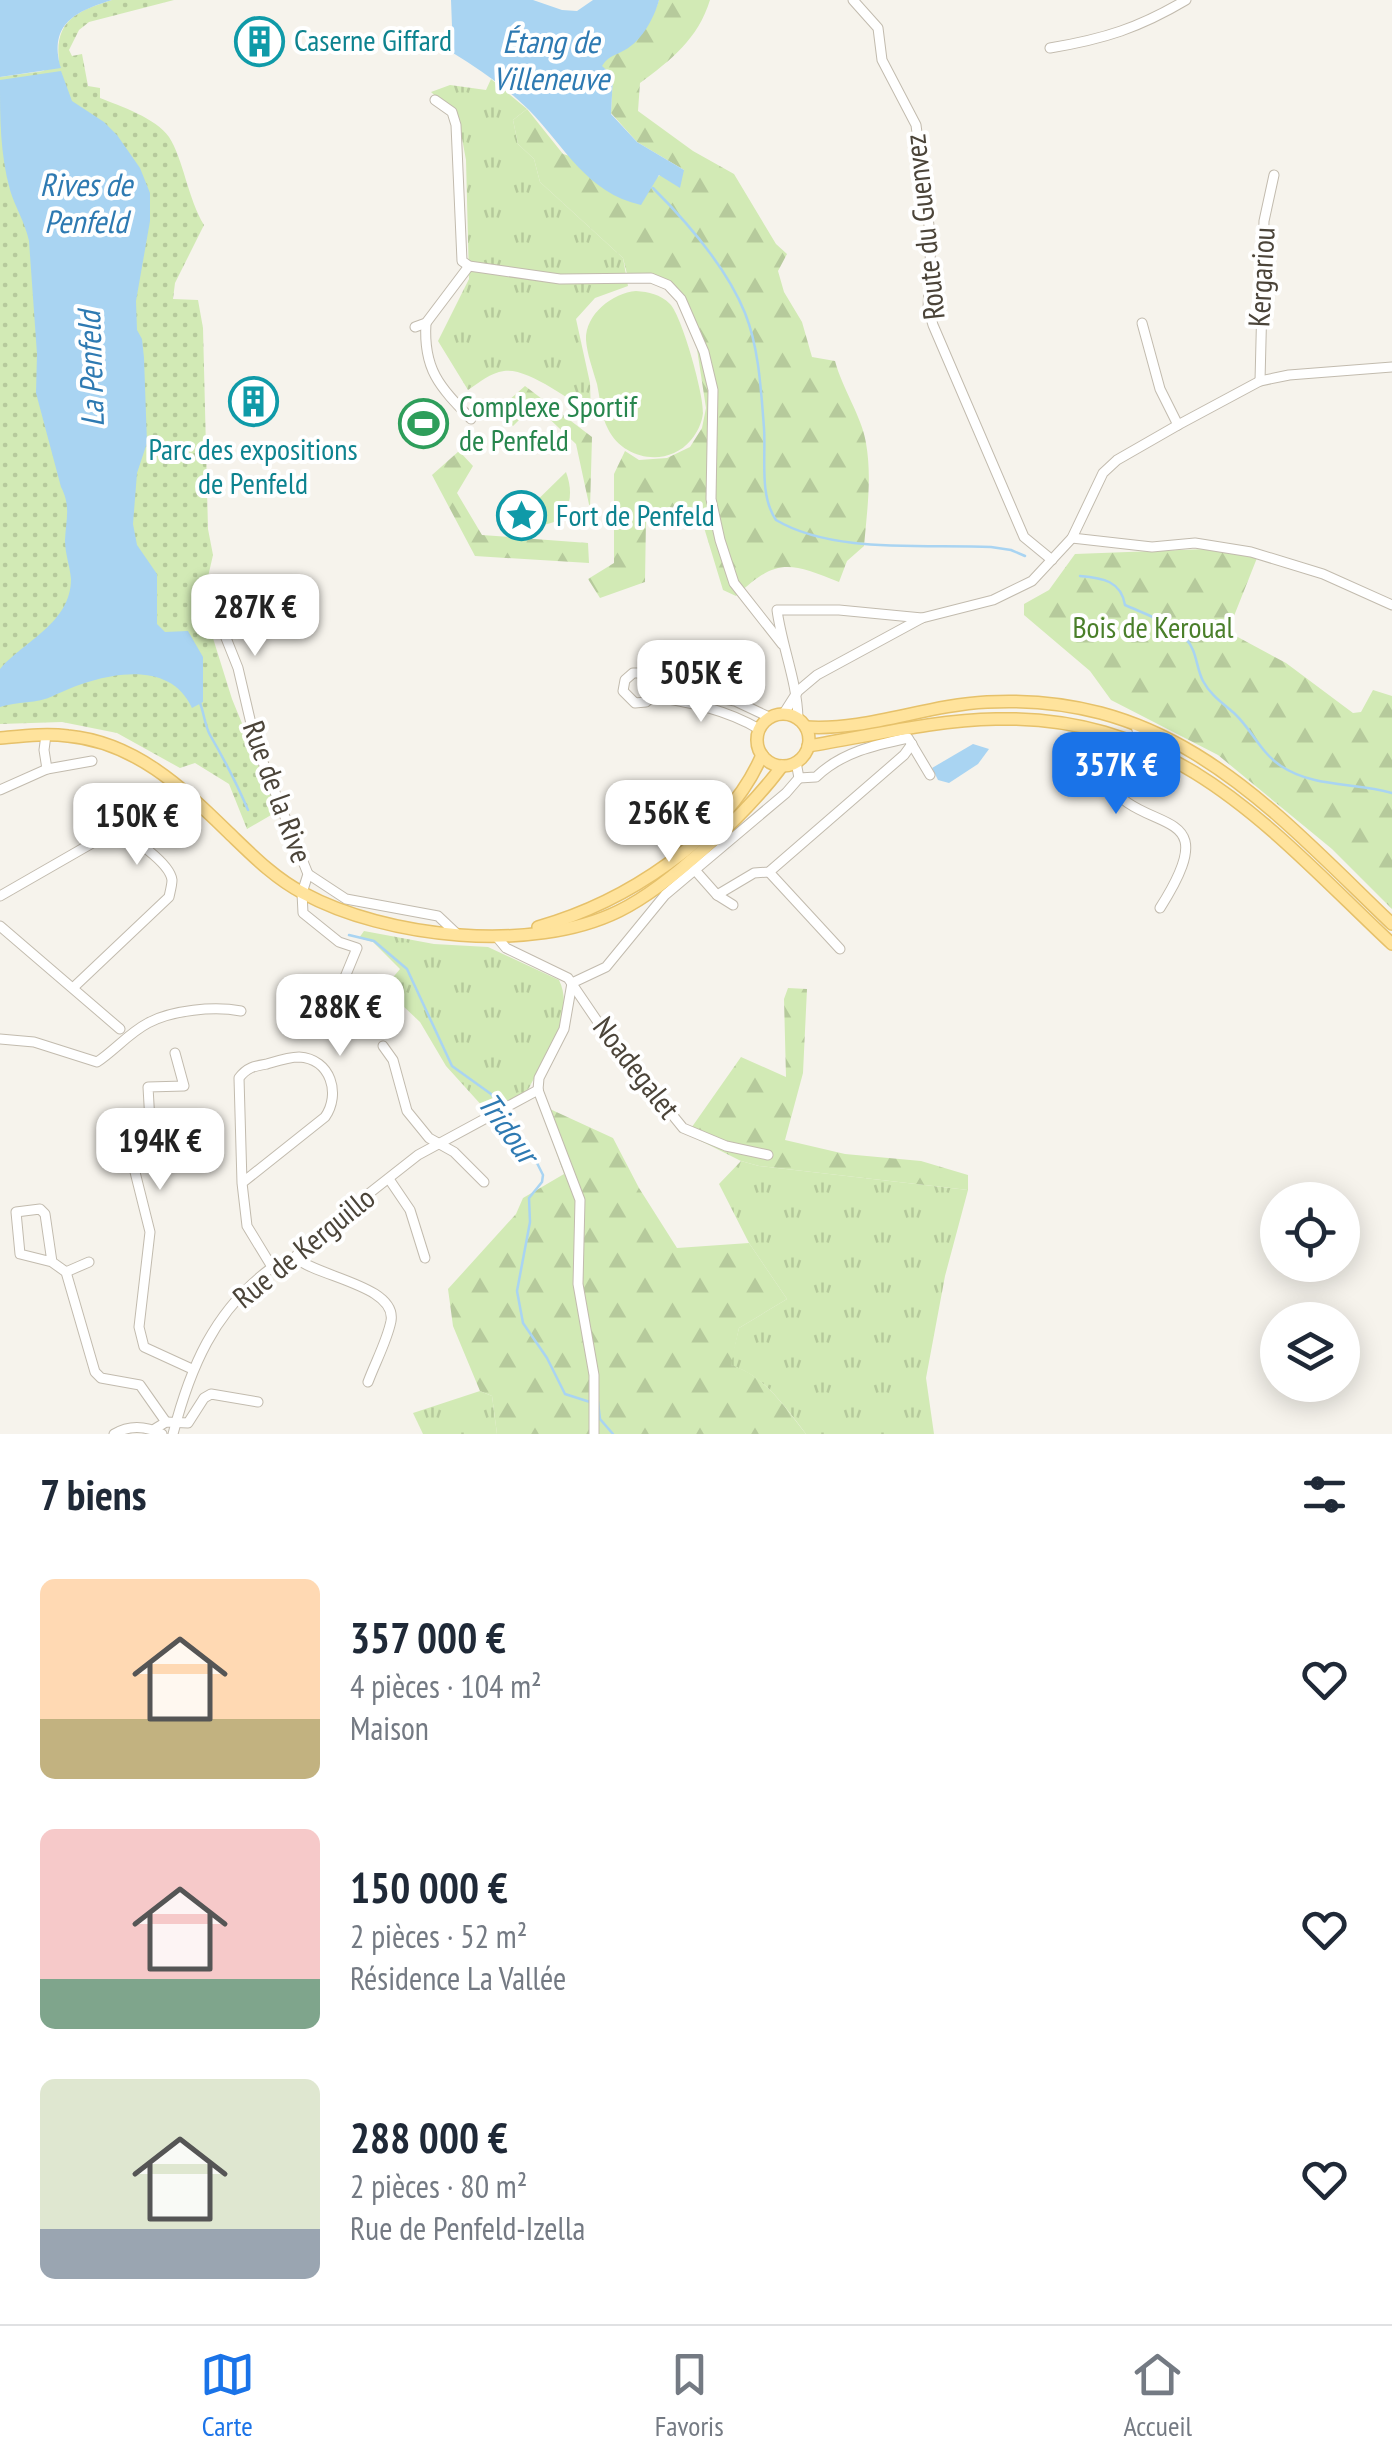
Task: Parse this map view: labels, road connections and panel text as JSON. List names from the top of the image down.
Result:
{
  "streets": {
    "street": [
      "Route du Guenvez",
      "Kergariou",
      "Rue de la Rive",
      "Noadegalet",
      "Rue de Kerguillo"
    ]
  },
  "water": [
    "Étang de Villeneuve",
    "Rives de Penfeld",
    "La Penfeld",
    "Tridour"
  ],
  "parks": ["Bois de Keroual"],
  "places": {
    "building": ["Caserne Giffard", "Parc des expositions de Penfeld"],
    "sports": ["Complexe Sportif de Penfeld"],
    "place": ["Fort de Penfeld"]
  },
  "page": {
    "price": [
      "287K €",
      "505K €",
      "357K €",
      "256K €",
      "150K €",
      "288K €",
      "194K €"
    ],
    "heading": "7 biens",
    "list": [
      {
        "name": "357 000 €",
        "note": "4 pièces · 104 m² · Maison"
      },
      {
        "name": "150 000 €",
        "note": "2 pièces · 52 m² · Résidence La Vallée"
      },
      {
        "name": "288 000 €",
        "note": "2 pièces · 80 m² · Rue de Penfeld-Izella"
      }
    ],
    "tabs": ["Carte", "Favoris", "Accueil"]
  }
}
